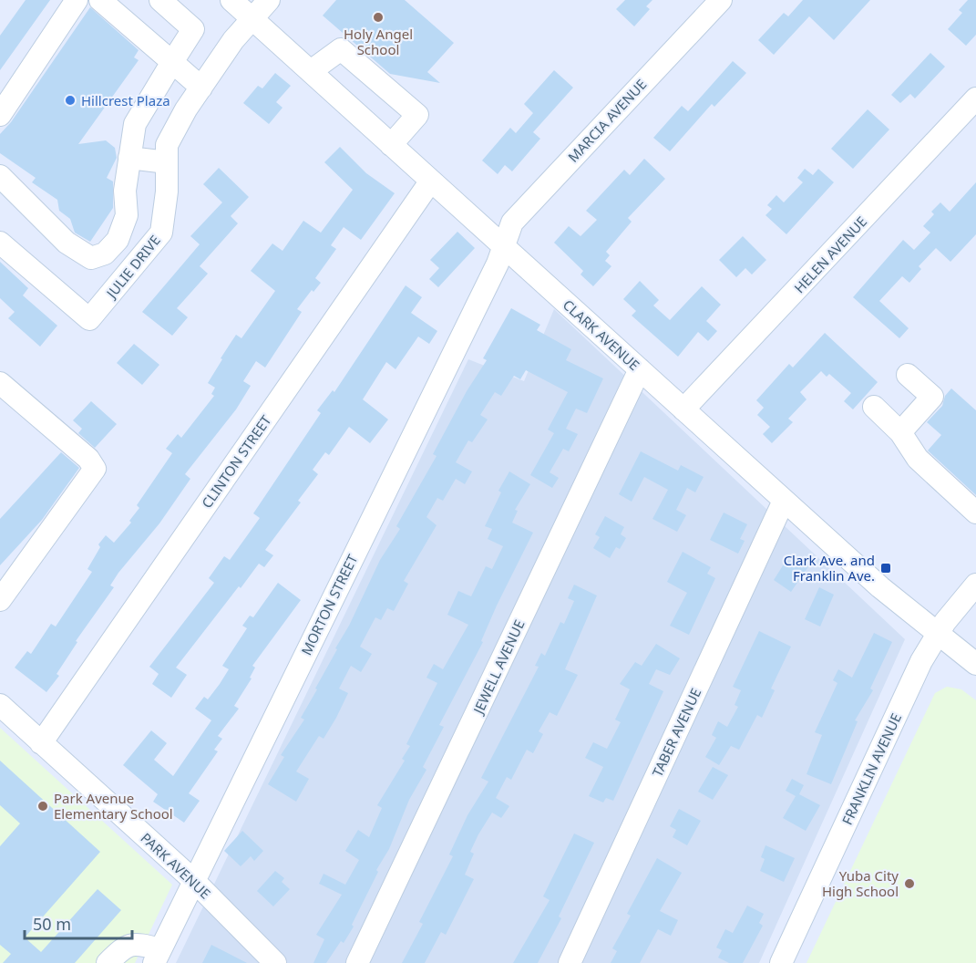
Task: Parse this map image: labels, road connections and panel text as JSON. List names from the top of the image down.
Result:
{
  "streets": {
    "street": [
      "MARCIA AVENUE",
      "HELEN AVENUE",
      "JULIE DRIVE",
      "CLARK AVENUE",
      "CLINTON STREET",
      "MORTON STREET",
      "JEWELL AVENUE",
      "TABER AVENUE",
      "FRANKLIN AVENUE",
      "PARK AVENUE"
    ]
  },
  "crossings": [
    ["MARCIA AVENUE", "CLARK AVENUE"],
    ["MARCIA AVENUE", "MORTON STREET"],
    ["HELEN AVENUE", "CLARK AVENUE"],
    ["JULIE DRIVE", "CLARK AVENUE"],
    ["CLARK AVENUE", "CLINTON STREET"],
    ["CLARK AVENUE", "MORTON STREET"],
    ["CLARK AVENUE", "JEWELL AVENUE"],
    ["CLARK AVENUE", "TABER AVENUE"],
    ["CLARK AVENUE", "FRANKLIN AVENUE"],
    ["CLINTON STREET", "PARK AVENUE"],
    ["MORTON STREET", "PARK AVENUE"]
  ],
  "places": {
    "other": [
      "Holy Angel School",
      "Hillcrest Plaza",
      "Park Avenue Elementary School",
      "Yuba City High School"
    ],
    "transit": ["Clark Ave. and Franklin Ave."]
  },
  "scale_bar": "50 m"
}
